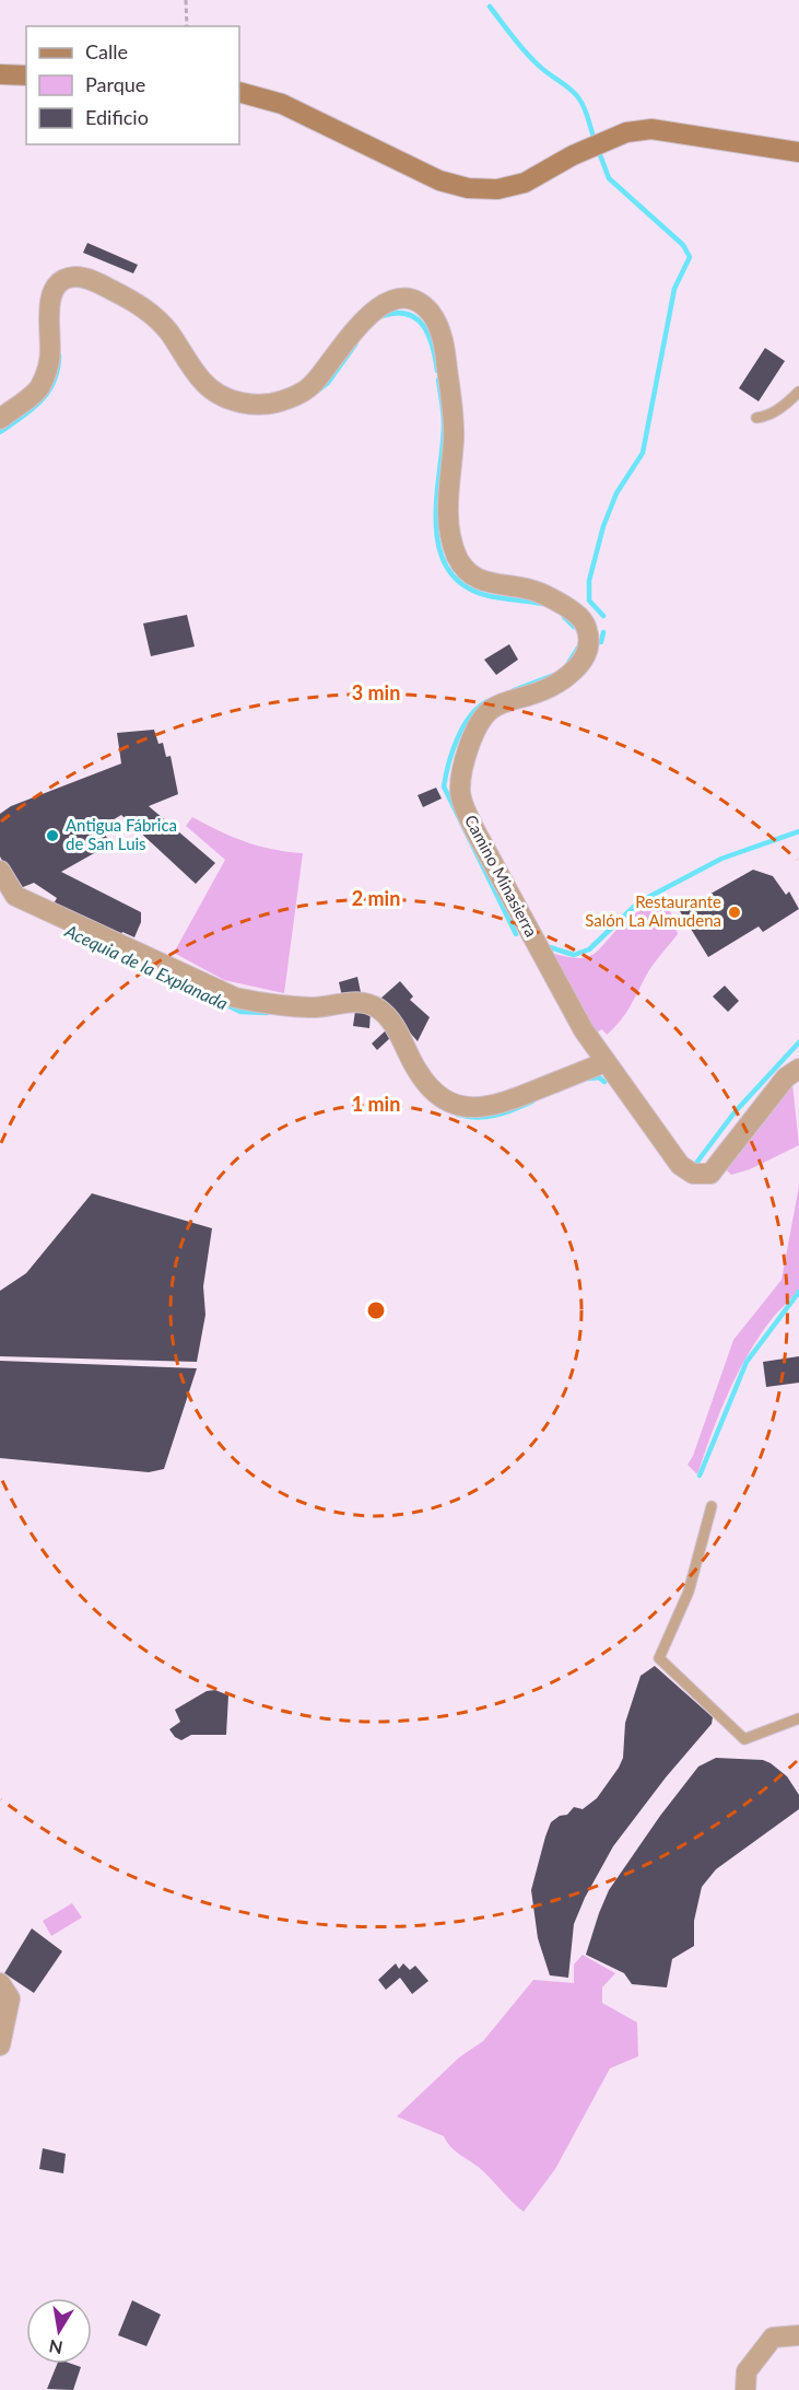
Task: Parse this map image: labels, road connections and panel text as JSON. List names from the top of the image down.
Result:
{
  "streets": {
    "street": ["Camino Minasierra"]
  },
  "water": ["Acequia de la Explanada"],
  "places": ["Antigua Fábrica de San Luis", "Restaurante Salón La Almudena"],
  "legend": ["Calle", "Parque", "Edificio"],
  "north": "bottom",
  "rings": ["3 min", "2 min", "1 min"]
}
